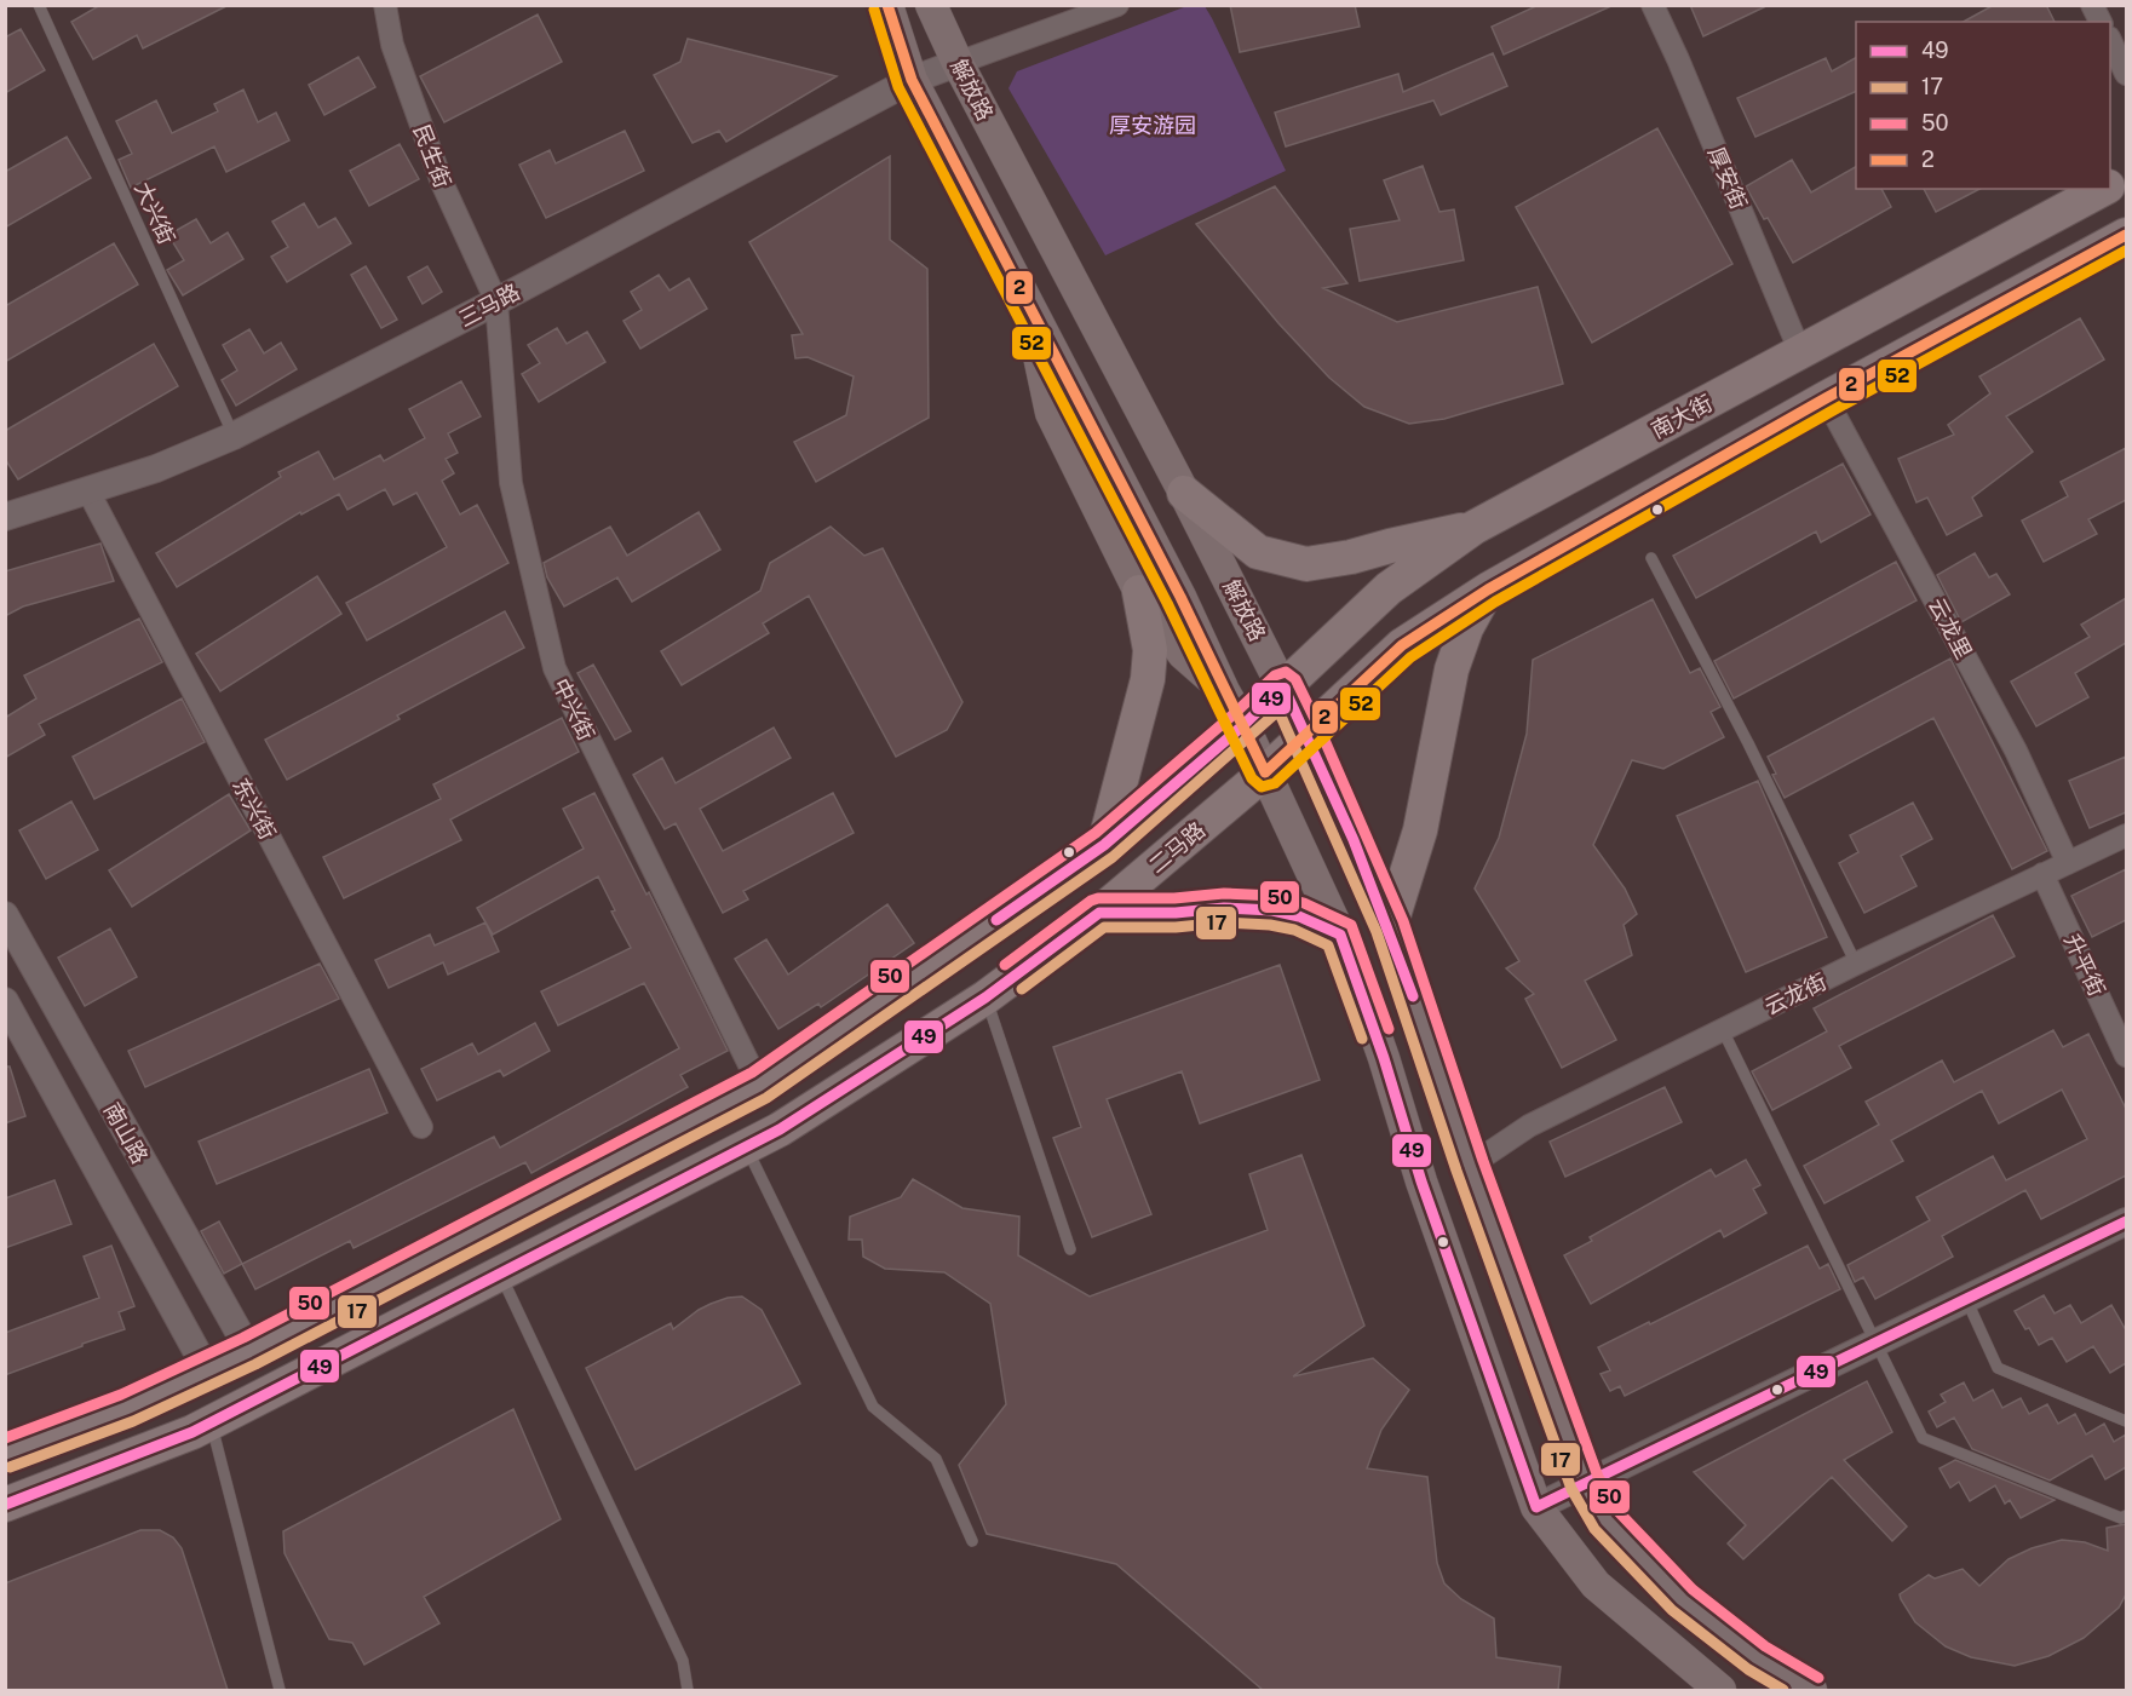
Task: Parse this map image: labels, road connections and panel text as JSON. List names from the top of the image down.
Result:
{
  "streets": {
    "main road": ["解放路", "南大街", "二马路"],
    "street": [
      "民生街",
      "厚安街",
      "三马路",
      "云龙里",
      "中兴街",
      "东兴街",
      "升平街",
      "云龙街",
      "南山路"
    ],
    "lane": ["大兴街"]
  },
  "crossings": [
    ["解放路", "三马路"],
    ["解放路", "南大街"],
    ["解放路", "二马路"],
    ["解放路", "云龙街"],
    ["民生街", "三马路"],
    ["民生街", "中兴街"],
    ["厚安街", "南大街"],
    ["大兴街", "三马路"],
    ["三马路", "中兴街"],
    ["三马路", "东兴街"],
    ["云龙里", "云龙街"],
    ["升平街", "云龙街"]
  ],
  "parks": ["厚安游园"],
  "lines": [
    "transit line 2",
    "transit line 52",
    "transit line 50",
    "transit line 49",
    "transit line 17"
  ],
  "legend": [
    "49",
    "17",
    "50",
    "2"
  ]
}
